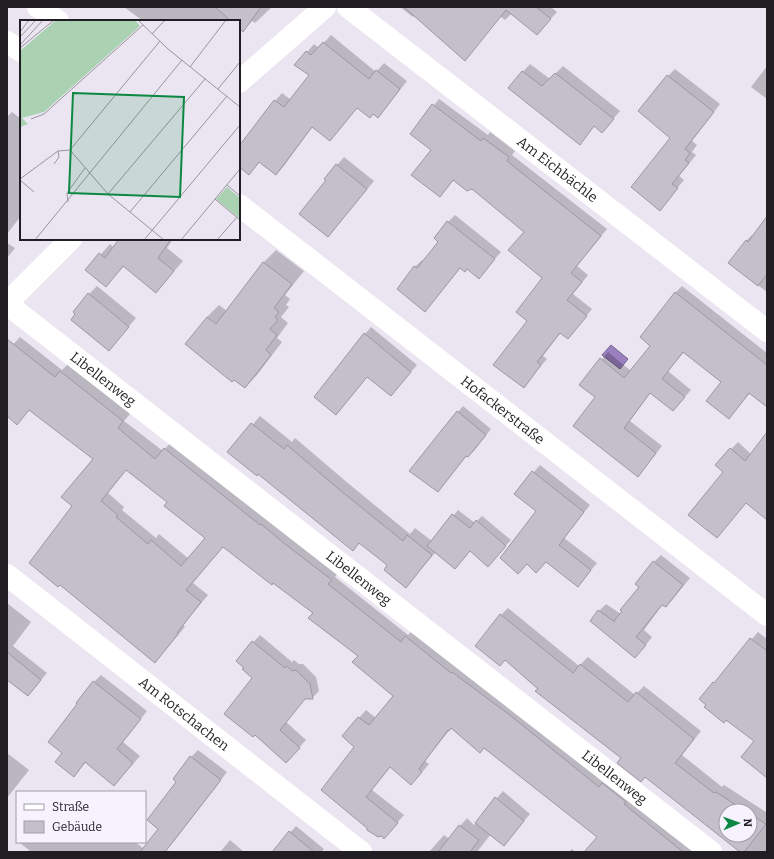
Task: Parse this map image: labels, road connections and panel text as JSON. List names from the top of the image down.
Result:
{
  "streets": {
    "street": [
      "Am Eichbächle",
      "Libellenweg",
      "Hofackerstraße",
      "Am Rotschachen"
    ]
  },
  "legend": ["Straße", "Gebäude"],
  "north": "right"
}
